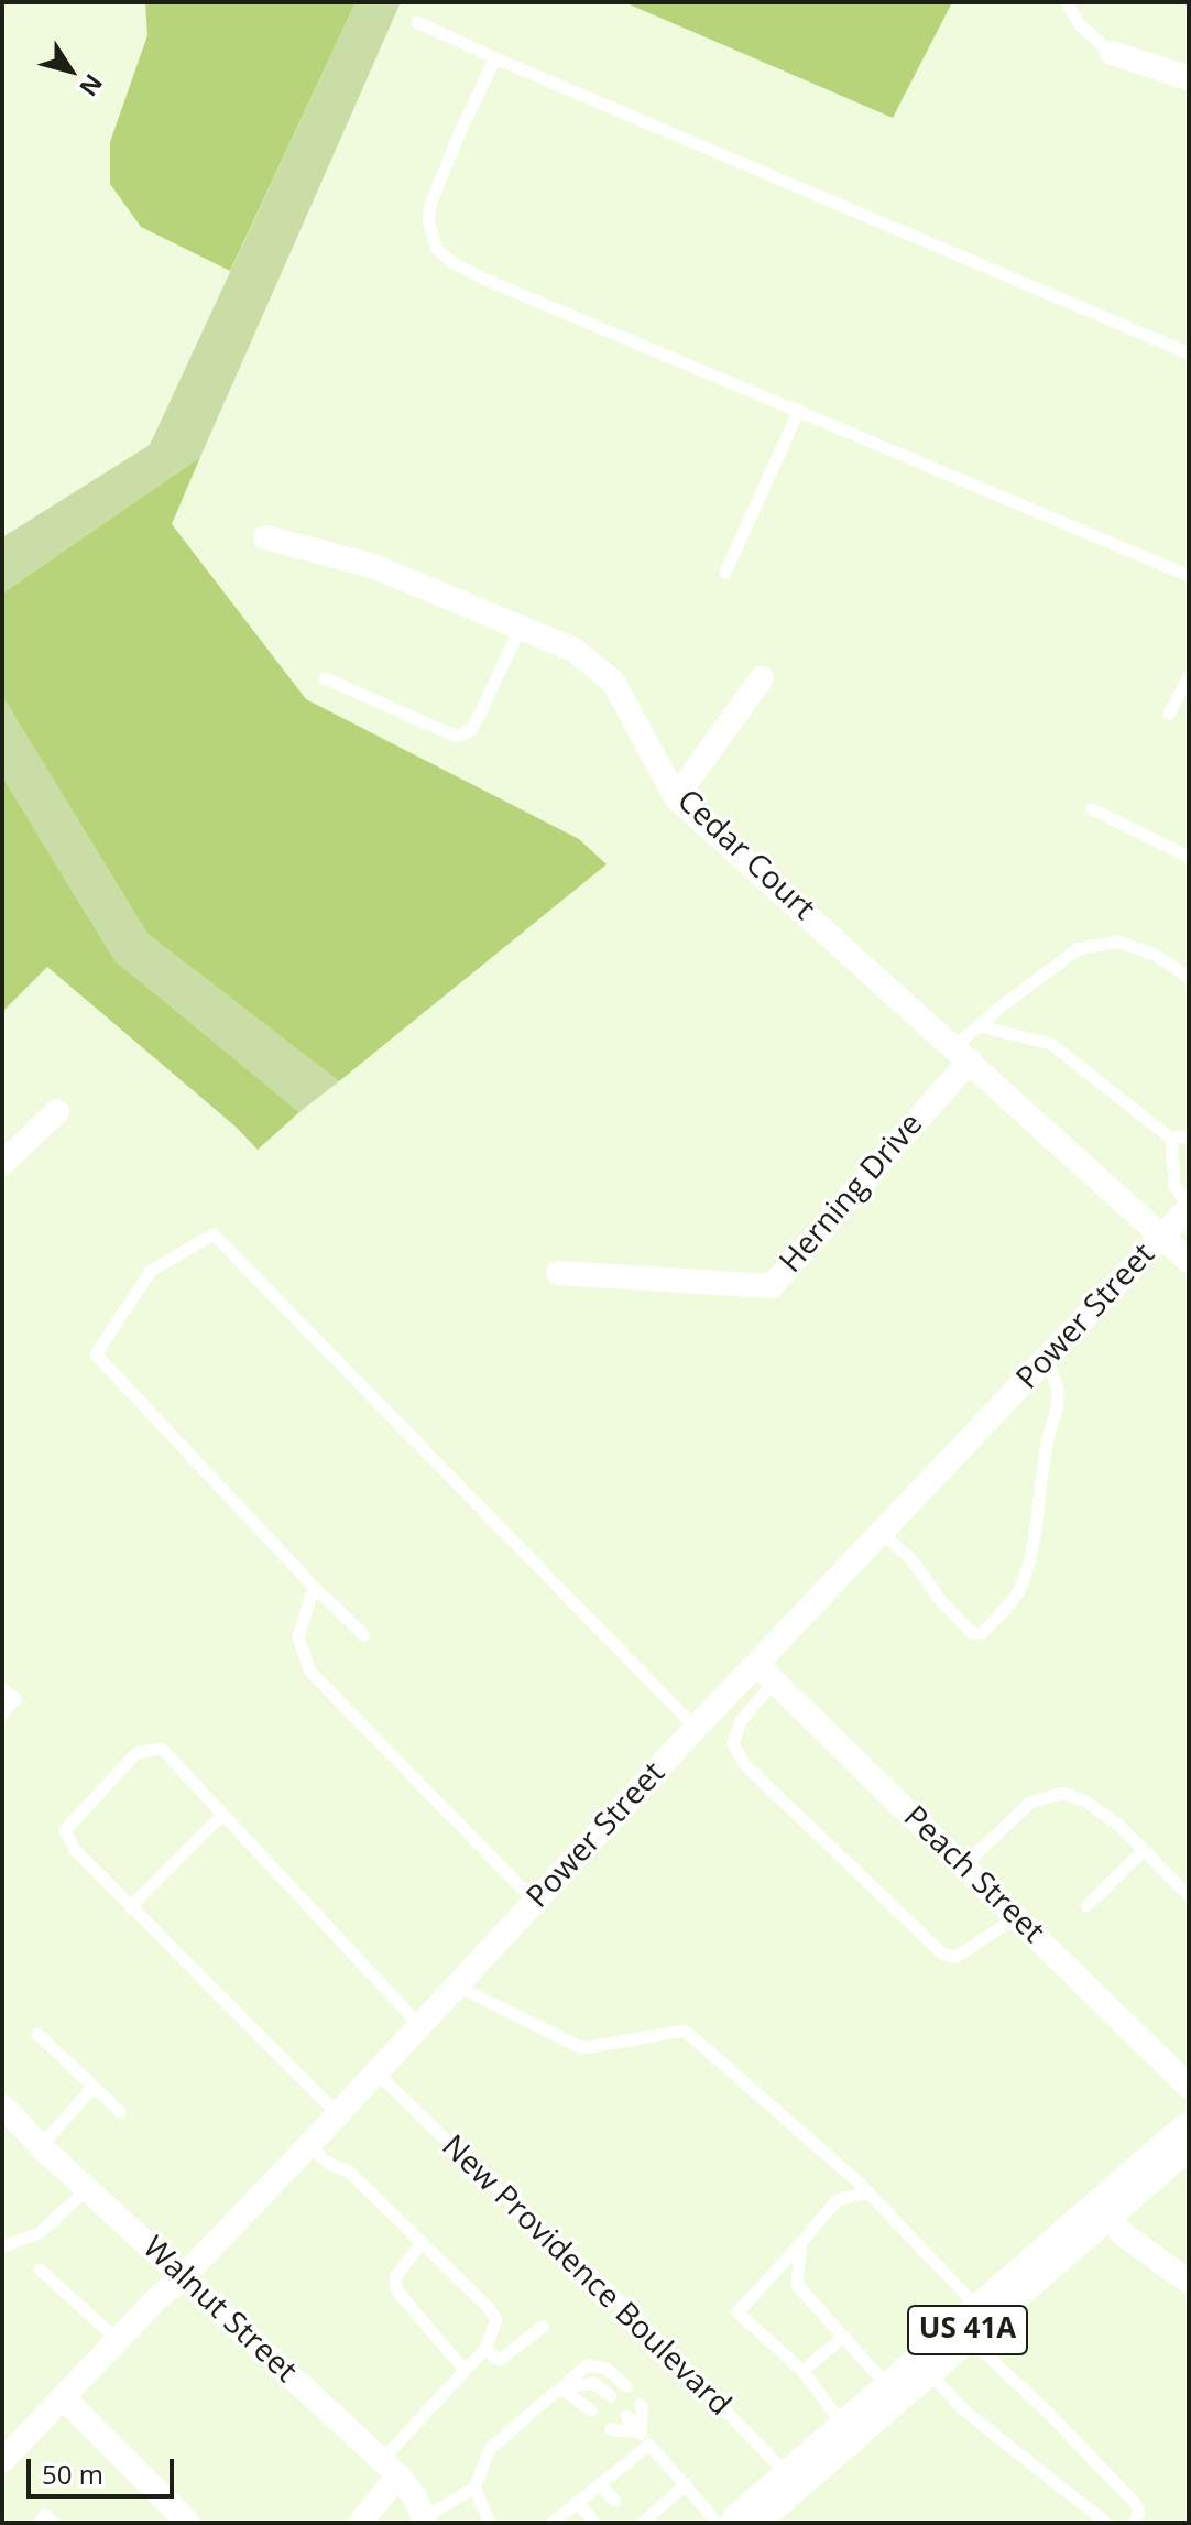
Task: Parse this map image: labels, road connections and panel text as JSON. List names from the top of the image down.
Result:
{
  "streets": {
    "highway": ["US 41A"],
    "street": [
      "Cedar Court",
      "Herning Drive",
      "Power Street",
      "Peach Street",
      "Walnut Street"
    ],
    "lane": ["New Providence Boulevard"]
  },
  "crossings": [
    ["Cedar Court", "Herning Drive"],
    ["Cedar Court", "Power Street"],
    ["Power Street", "Peach Street"],
    ["Power Street", "New Providence Boulevard"],
    ["Power Street", "Walnut Street"],
    ["New Providence Boulevard", "US 41A"]
  ],
  "scale_bar": "50 m",
  "north": "bottom right"
}
